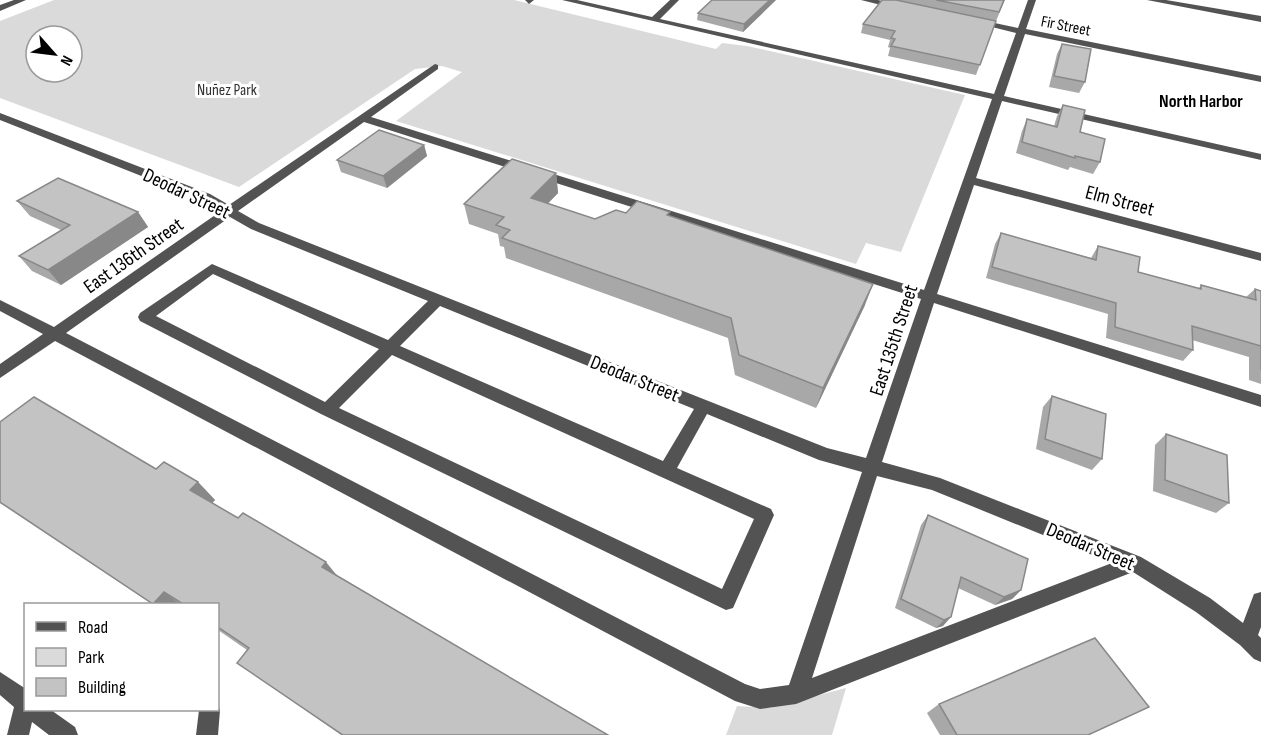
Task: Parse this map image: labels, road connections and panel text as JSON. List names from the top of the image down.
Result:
{
  "streets": {
    "street": [
      "Fir Street",
      "Deodar Street",
      "Elm Street",
      "East 136th Street",
      "East 135th Street"
    ]
  },
  "crossings": [
    ["Fir Street", "East 135th Street"],
    ["Deodar Street", "East 136th Street"],
    ["Deodar Street", "East 135th Street"],
    ["Elm Street", "East 135th Street"]
  ],
  "districts": ["North Harbor"],
  "parks": ["Nuñez Park"],
  "legend": ["Road", "Park", "Building"],
  "north": "bottom right"
}
